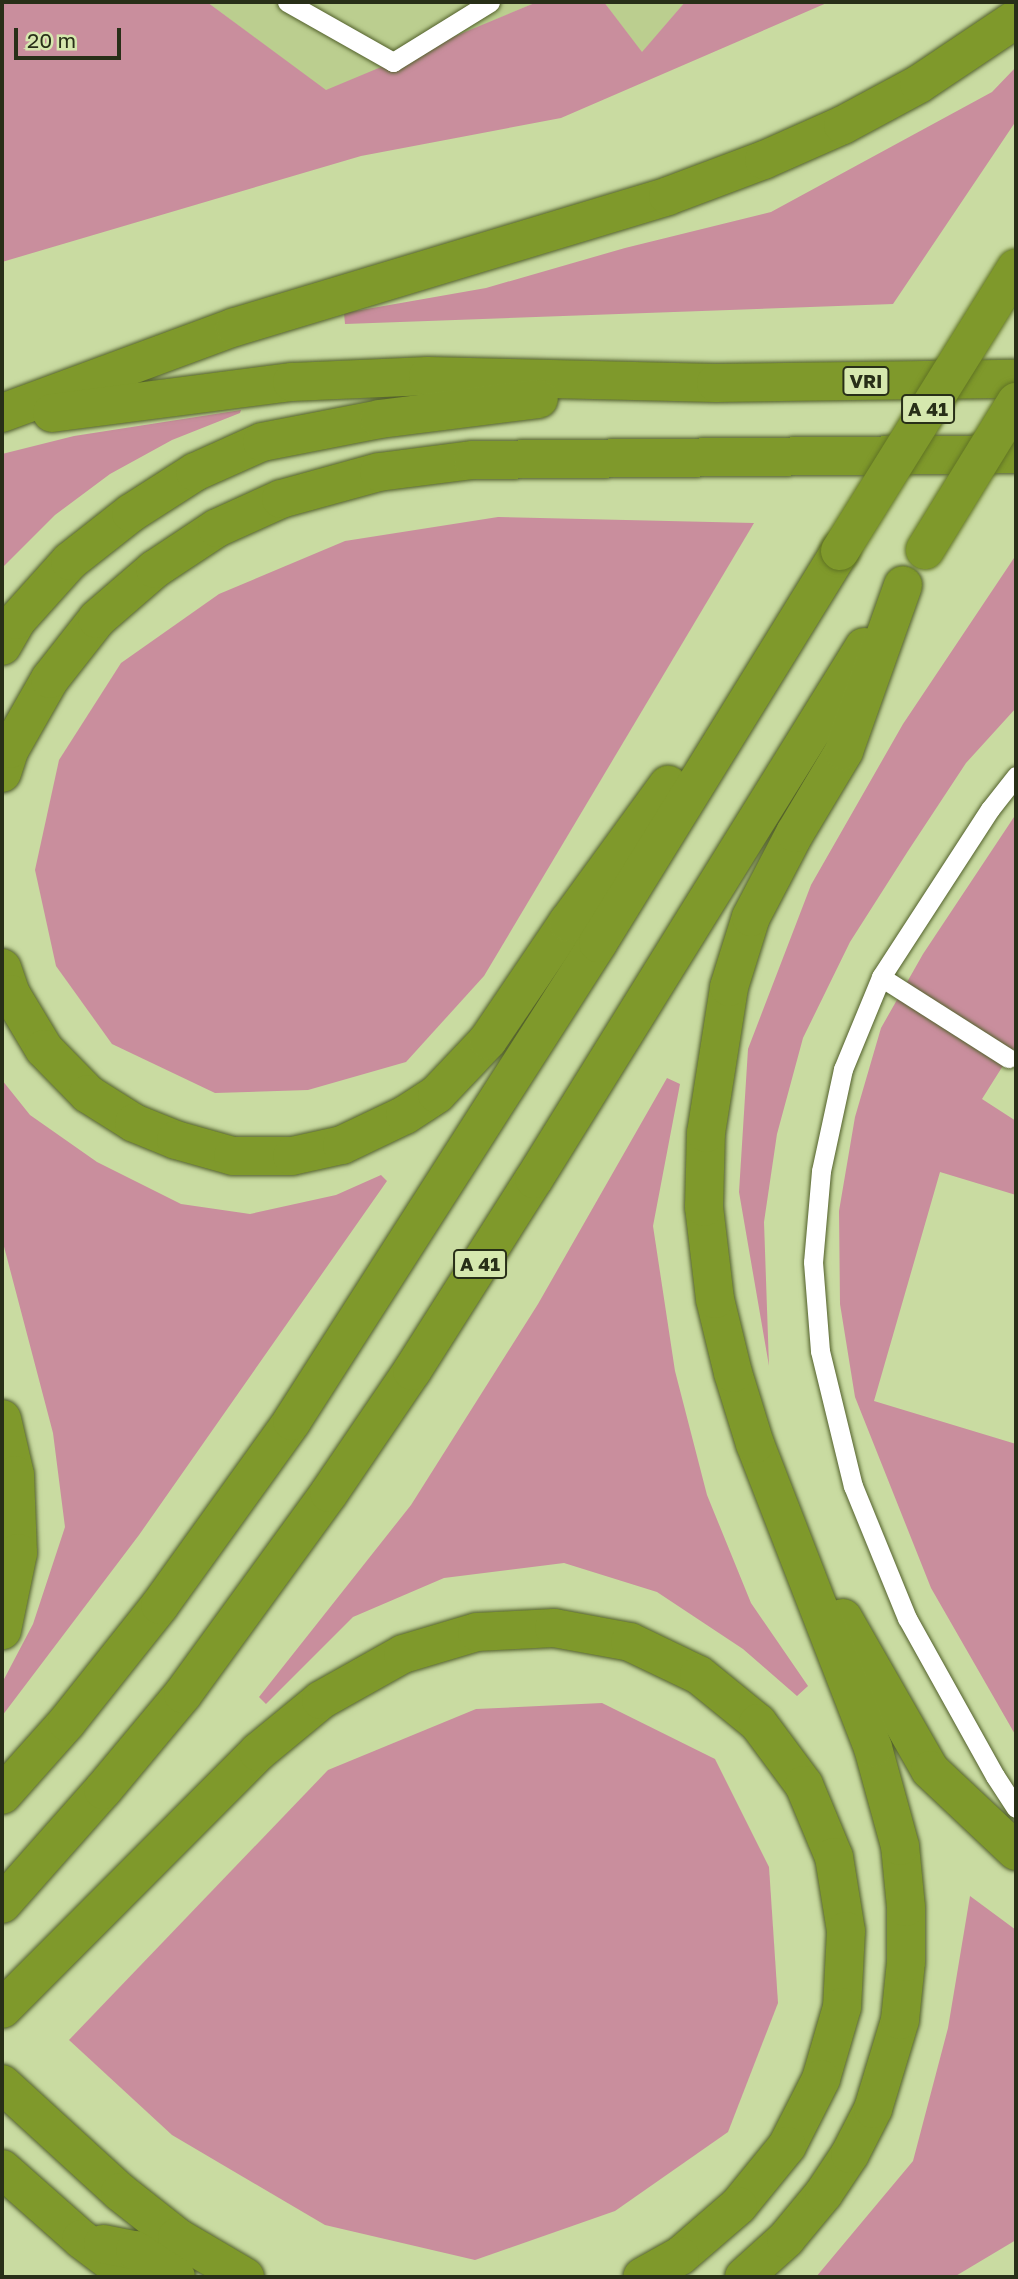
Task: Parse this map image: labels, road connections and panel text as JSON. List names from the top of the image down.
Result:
{
  "streets": {
    "highway": ["VRI", "A 41"]
  },
  "scale_bar": "20 m"
}
